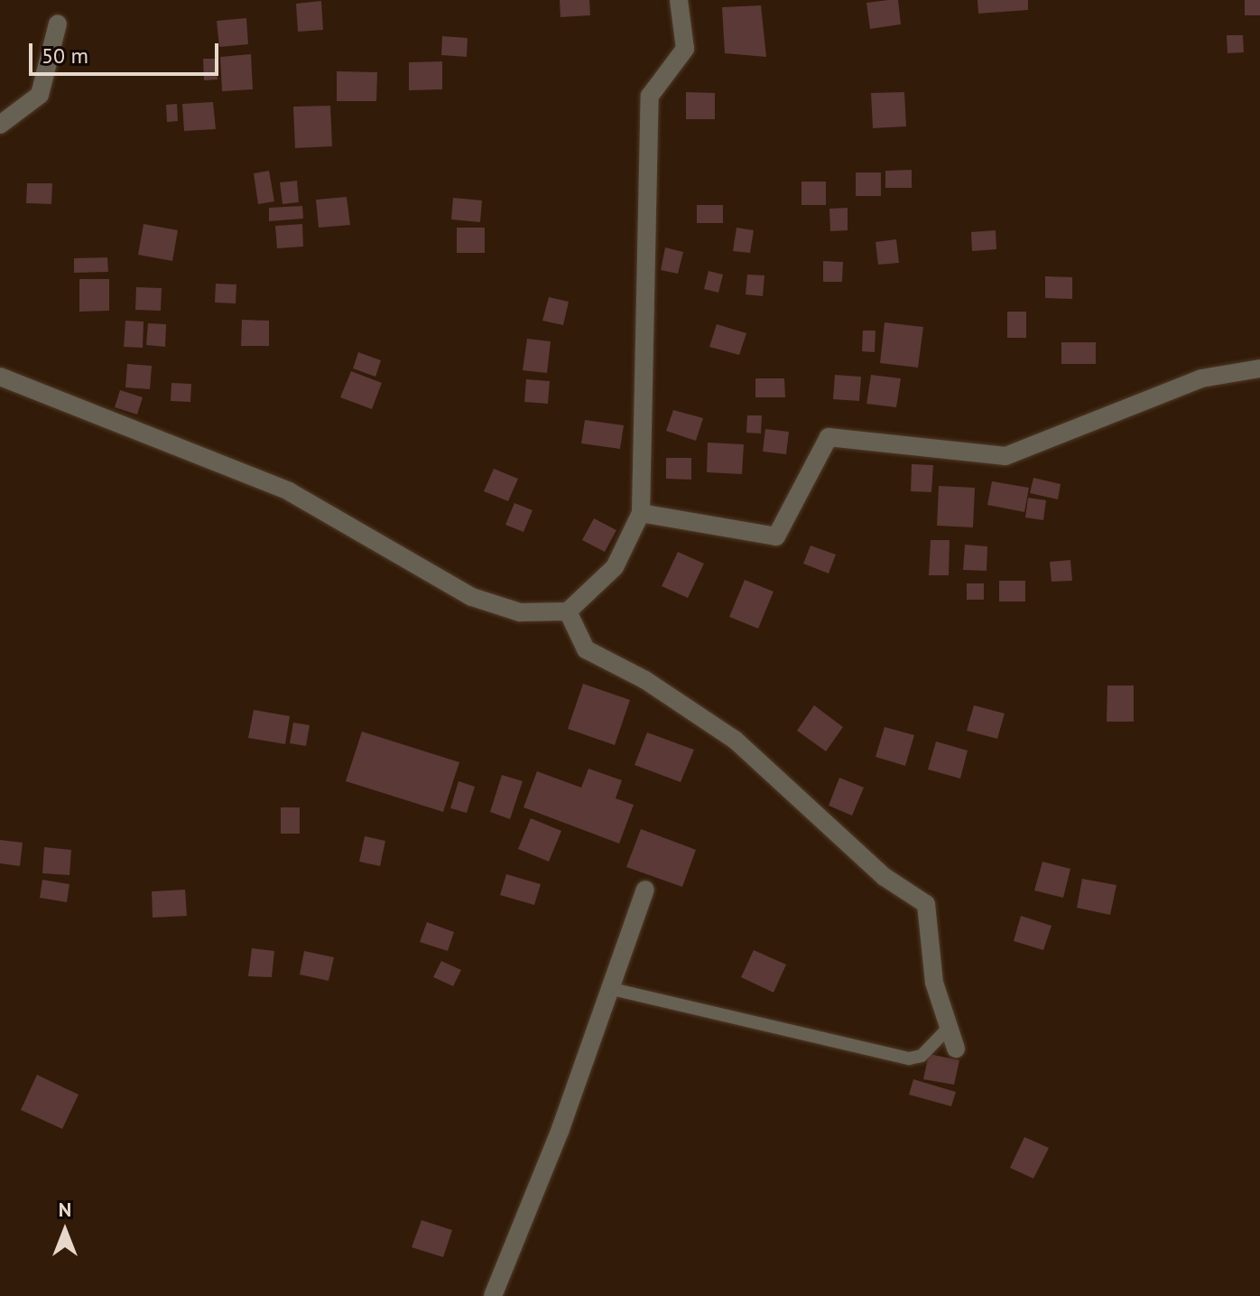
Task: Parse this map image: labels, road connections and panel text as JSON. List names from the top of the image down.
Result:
{
  "scale_bar": "50 m",
  "north": "top"
}
